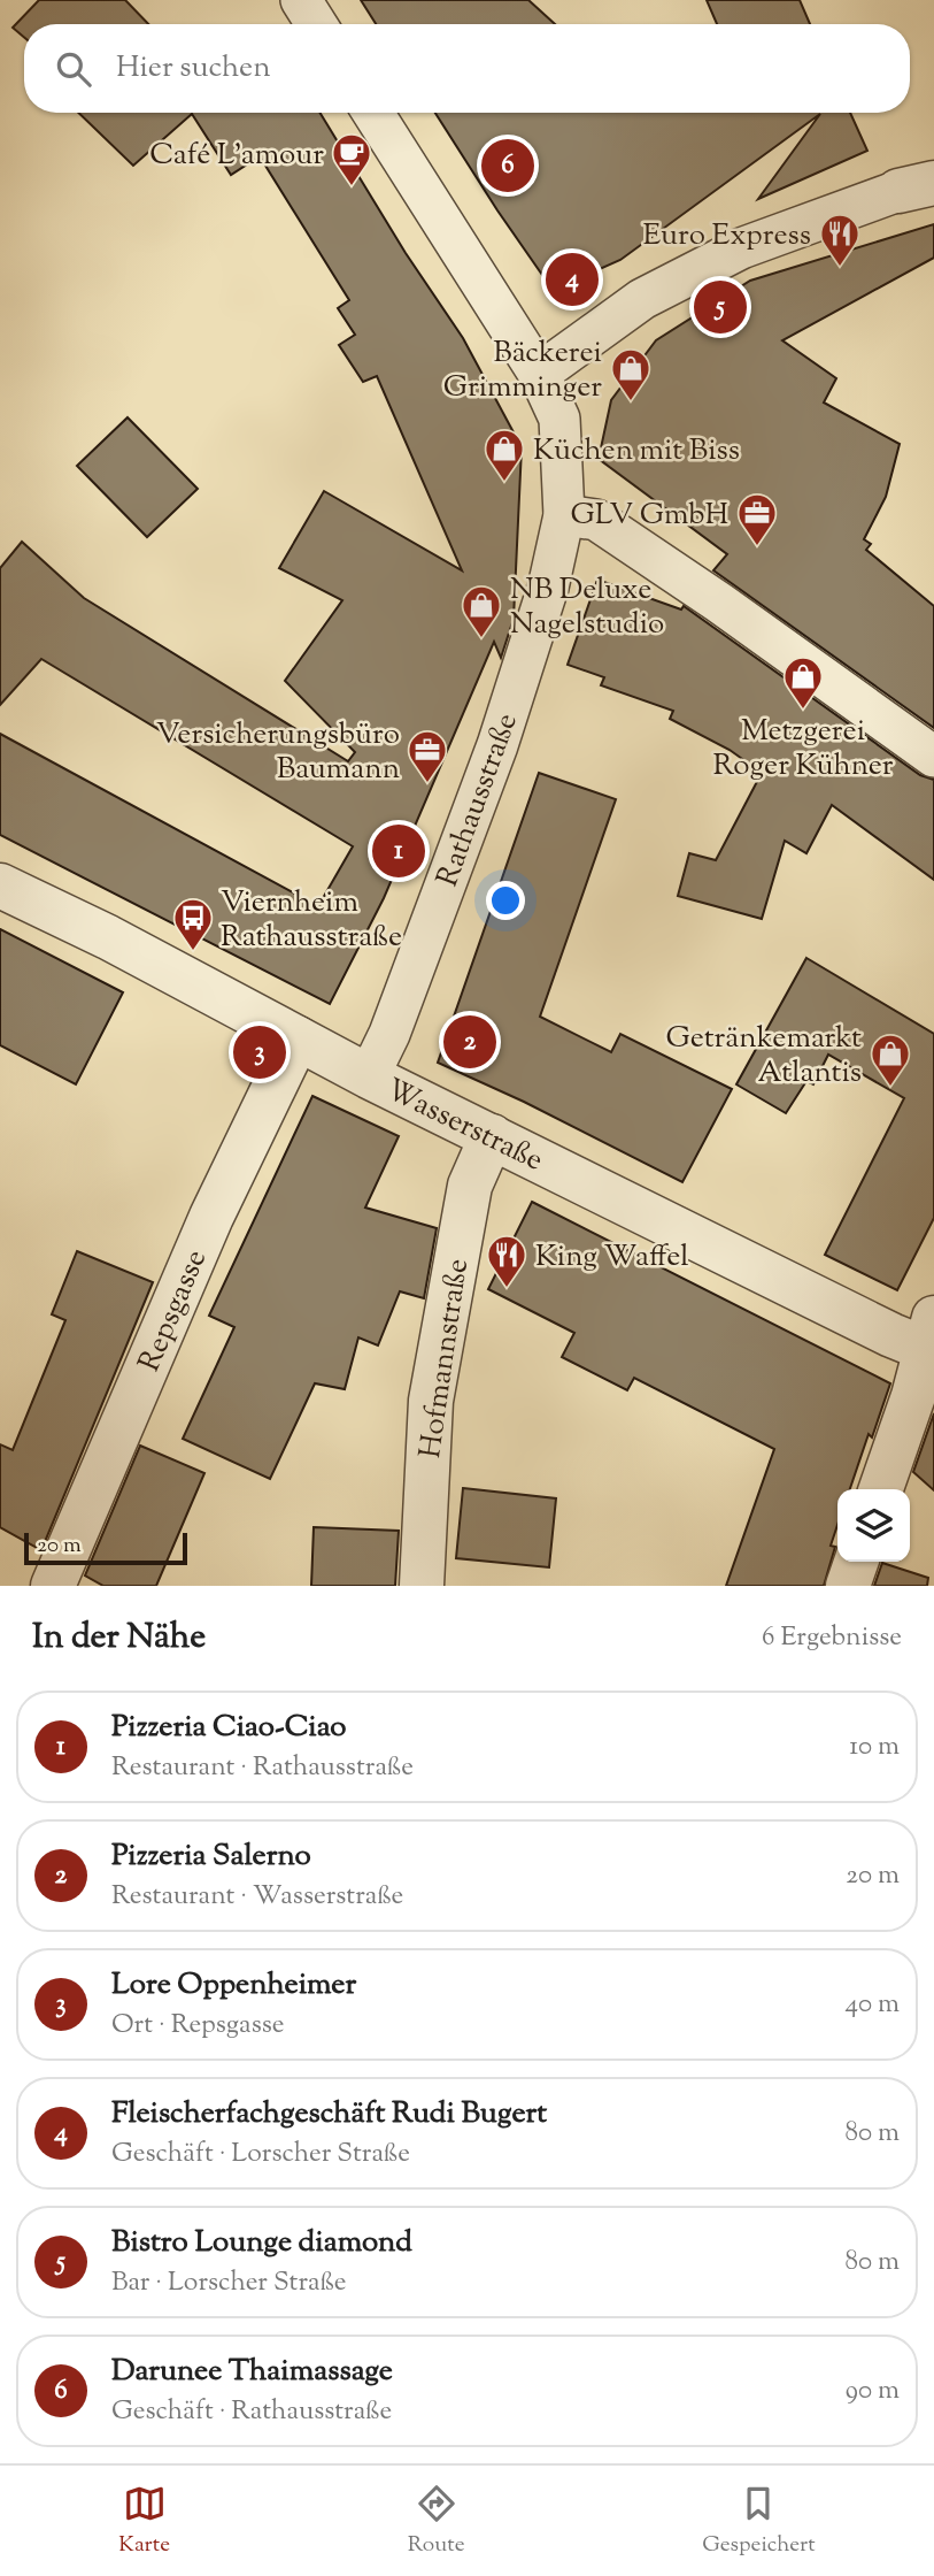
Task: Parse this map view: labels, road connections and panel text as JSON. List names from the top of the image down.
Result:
{
  "streets": {
    "street": [
      "Rathausstraße",
      "Wasserstraße",
      "Repsgasse",
      "Hofmannstraße"
    ]
  },
  "crossings": [
    ["Rathausstraße", "Wasserstraße"],
    ["Wasserstraße", "Repsgasse"],
    ["Wasserstraße", "Hofmannstraße"]
  ],
  "places": {
    "cafe": ["Café L'amour"],
    "restaurant": ["Euro Express", "King Waffel"],
    "shop": [
      "Bäckerei Grimminger",
      "Küchen mit Biss",
      "NB Deluxe Nagelstudio",
      "Metzgerei Roger Kühner",
      "Getränkemarkt Atlantis"
    ],
    "office": ["GLV GmbH", "Versicherungsbüro Baumann"],
    "bus stop": ["Viernheim Rathausstraße"]
  },
  "scale_bar": "20 m",
  "page": {
    "search": "Hier suchen",
    "pins": [
      "6",
      "4",
      "5",
      "1",
      "2",
      "3"
    ],
    "scale": "20 m",
    "heading": ["In der Nähe", "6 Ergebnisse"],
    "list": [
      {
        "mark": "1",
        "name": "Pizzeria Ciao-Ciao",
        "note": "Restaurant · Rathausstraße",
        "value": "10 m"
      },
      {
        "mark": "2",
        "name": "Pizzeria Salerno",
        "note": "Restaurant · Wasserstraße",
        "value": "20 m"
      },
      {
        "mark": "3",
        "name": "Lore Oppenheimer",
        "note": "Ort · Repsgasse",
        "value": "40 m"
      },
      {
        "mark": "4",
        "name": "Fleischerfachgeschäft Rudi Bugert",
        "note": "Geschäft · Lorscher Straße",
        "value": "80 m"
      },
      {
        "mark": "5",
        "name": "Bistro Lounge diamond",
        "note": "Bar · Lorscher Straße",
        "value": "80 m"
      },
      {
        "mark": "6",
        "name": "Darunee Thaimassage",
        "note": "Geschäft · Rathausstraße",
        "value": "90 m"
      }
    ],
    "nav": ["Karte", "Route", "Gespeichert"]
  }
}
